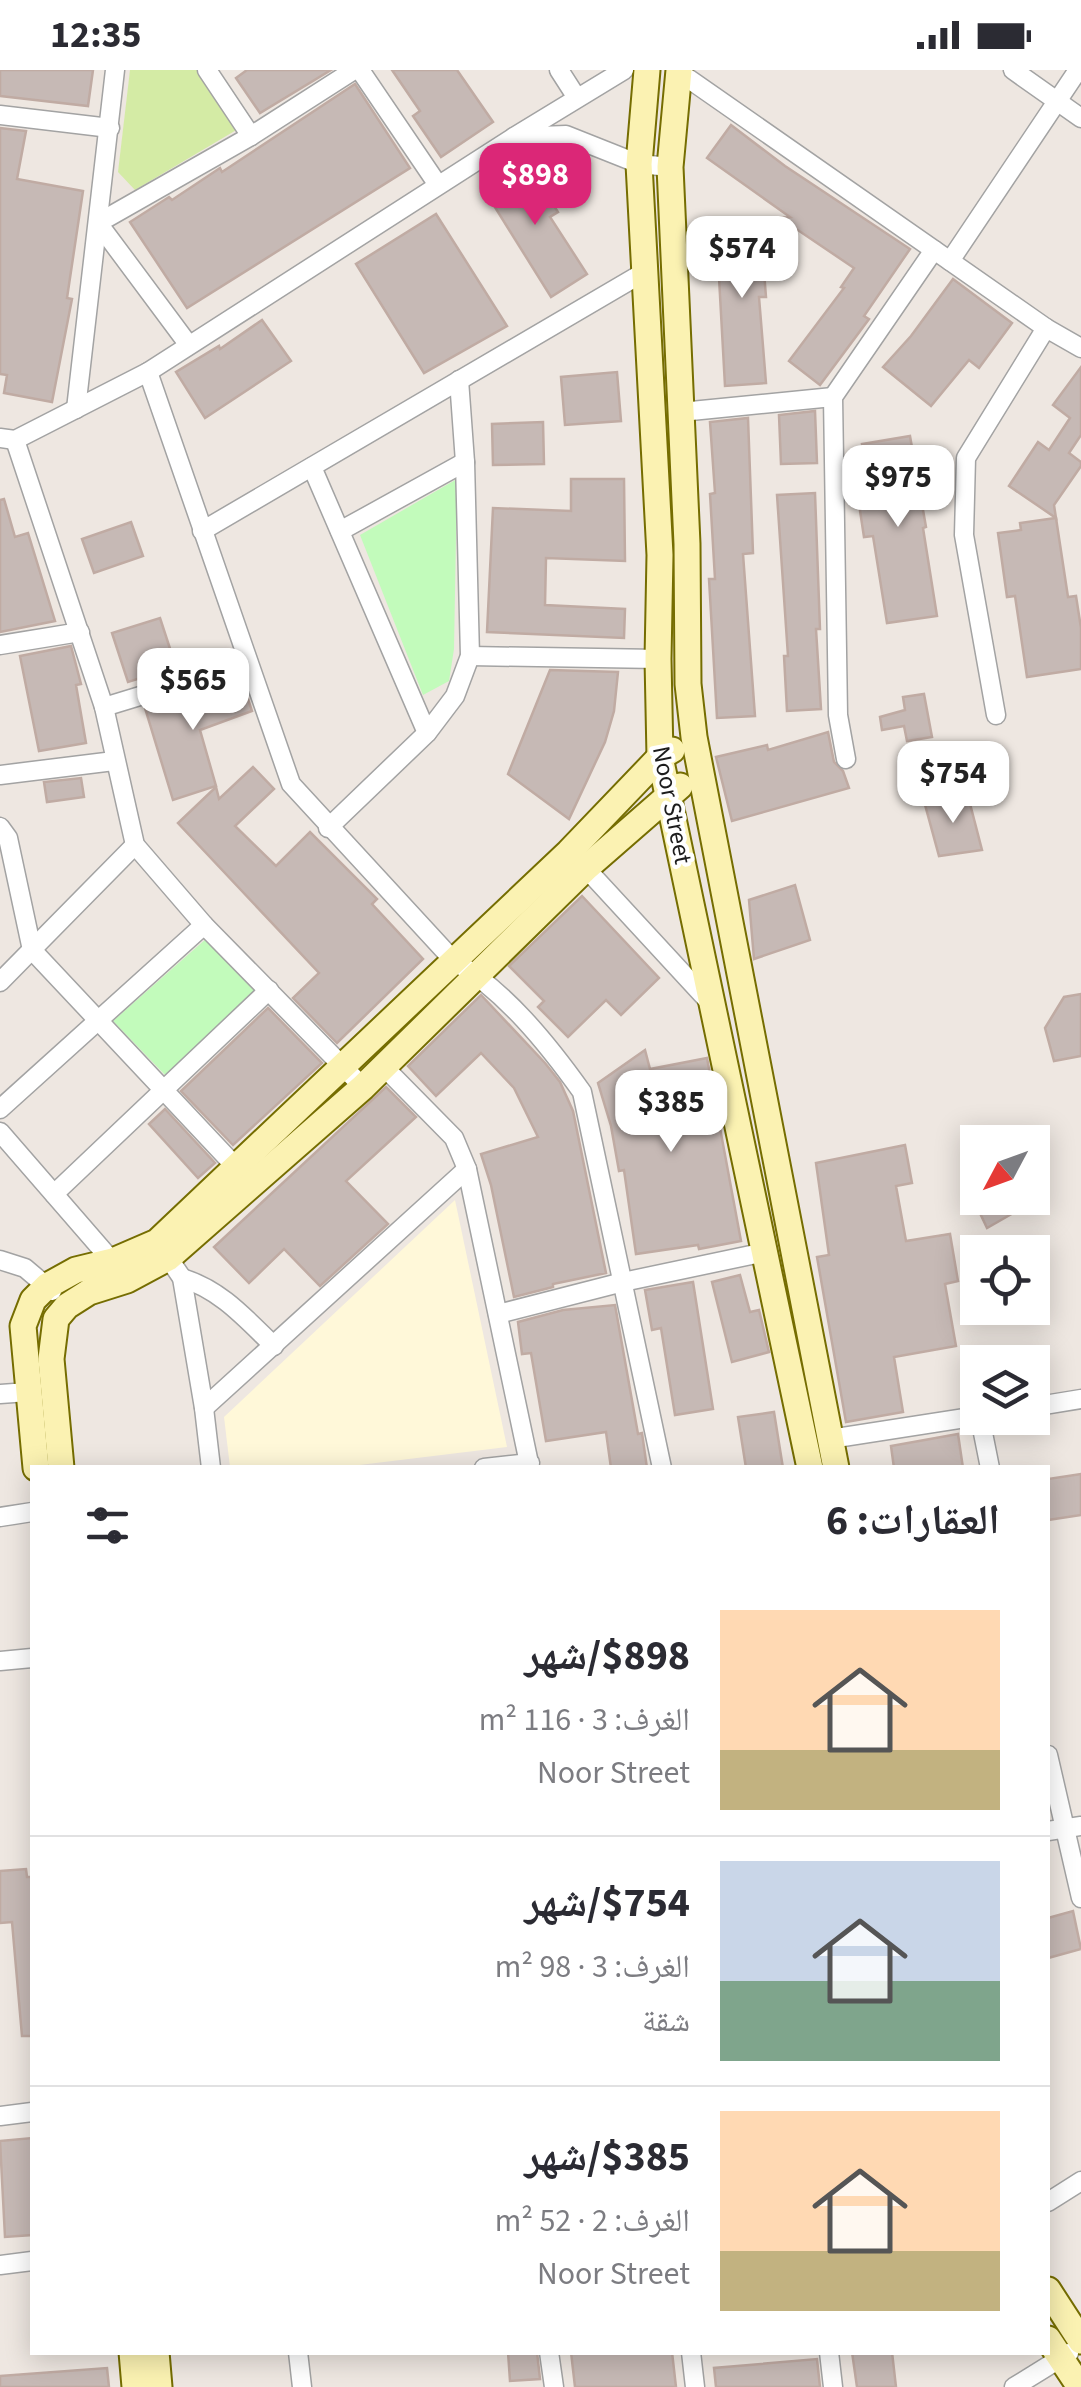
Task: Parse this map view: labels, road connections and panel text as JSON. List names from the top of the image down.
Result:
{
  "streets": {
    "main road": ["Noor Street"]
  },
  "north": "bottom left",
  "page": {
    "status": "12:35",
    "price": [
      "$898",
      "$574",
      "$975",
      "$565",
      "$754",
      "$385"
    ],
    "heading": "العقارات: 6",
    "list": [
      {
        "name": "$898/شهر",
        "note": "الغرف: 3 · 116 m² · Noor Street"
      },
      {
        "name": "$754/شهر",
        "note": "الغرف: 3 · 98 m² · شقة"
      },
      {
        "name": "$385/شهر",
        "note": "الغرف: 2 · 52 m² · Noor Street"
      }
    ]
  }
}
